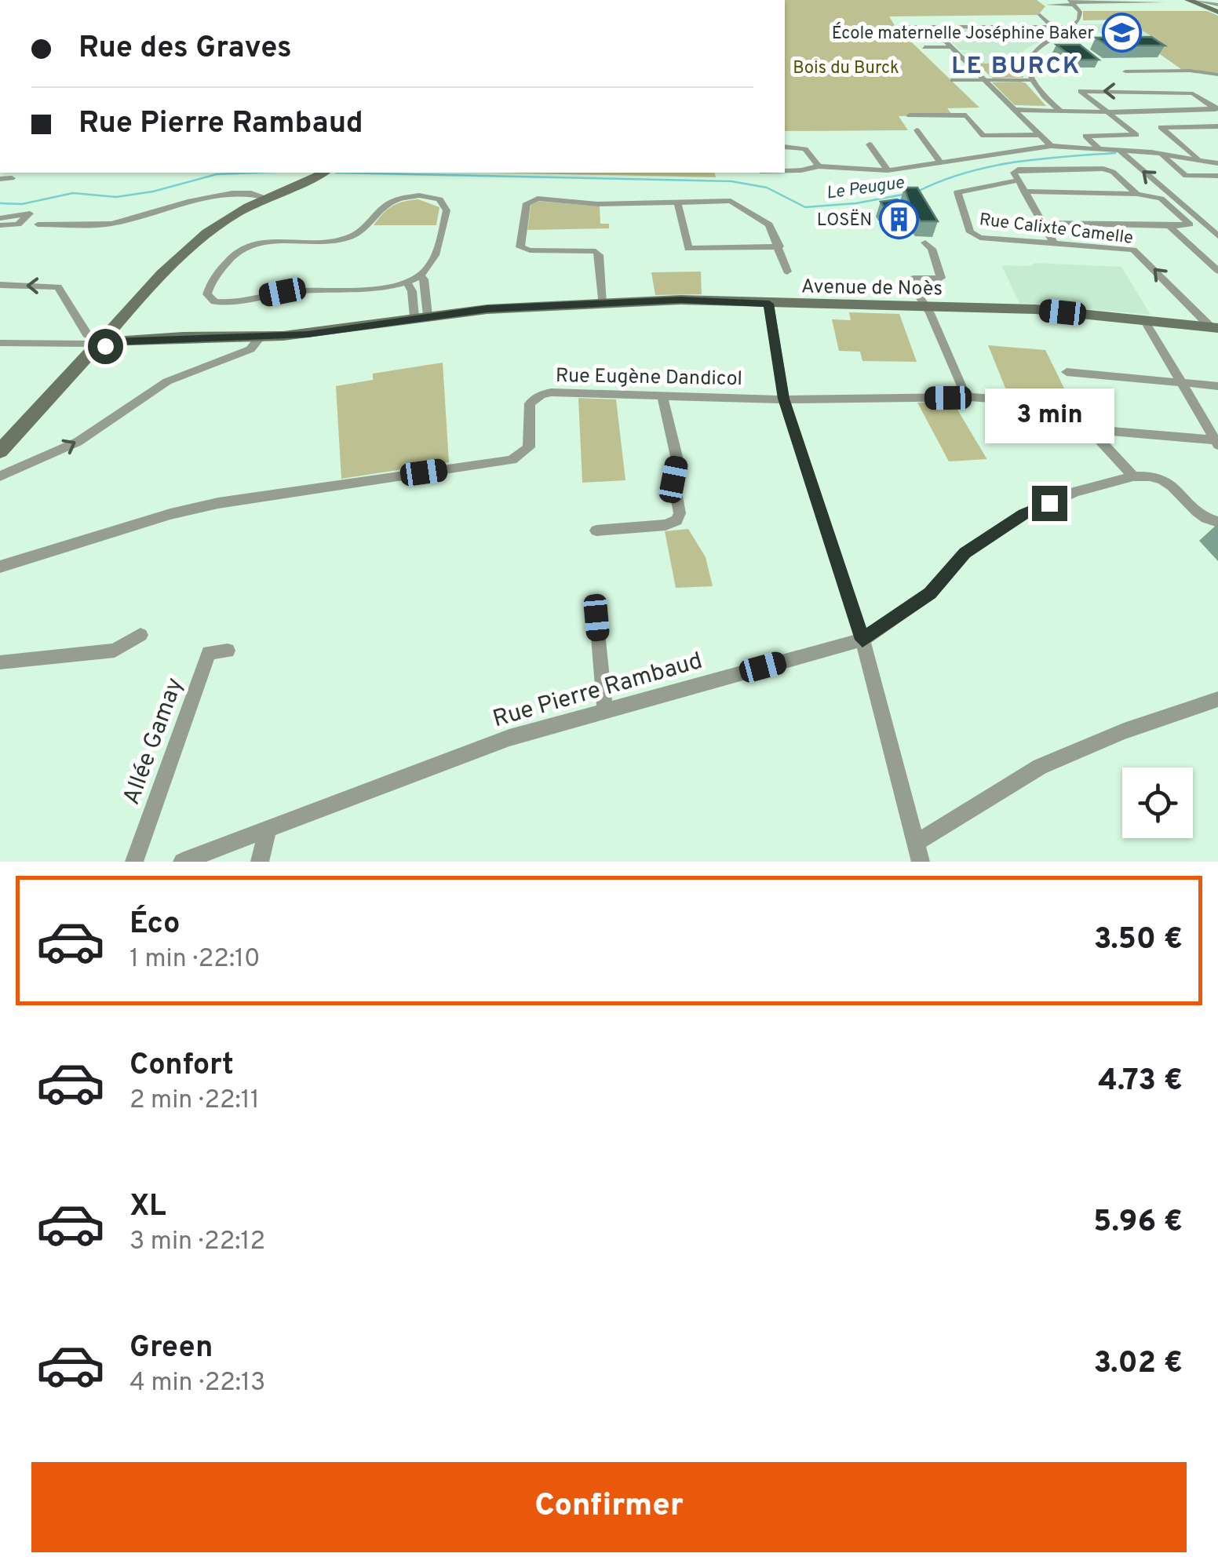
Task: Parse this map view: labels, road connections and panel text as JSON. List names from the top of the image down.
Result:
{
  "streets": {
    "street": [
      "Rue Calixte Camelle",
      "Avenue de Noès",
      "Rue Eugène Dandicol",
      "Rue Pierre Rambaud",
      "Allée Gamay"
    ]
  },
  "crossings": [
    ["Rue Calixte Camelle", "Avenue de Noès"],
    ["Rue Eugène Dandicol", "Rue Pierre Rambaud"]
  ],
  "districts": ["LE BURCK"],
  "water": ["Le Peugue"],
  "parks": ["Bois du Burck"],
  "places": {
    "school or university": ["École maternelle Joséphine Baker"],
    "building": ["LOSËN"]
  },
  "page": {
    "banner": ["Rue des Graves", "Rue Pierre Rambaud"],
    "bubble": "3 min",
    "list": [
      {
        "name": "Éco",
        "note": "1 min · 22:10",
        "value": "3.50 €"
      },
      {
        "name": "Confort",
        "note": "2 min · 22:11",
        "value": "4.73 €"
      },
      {
        "name": "XL",
        "note": "3 min · 22:12",
        "value": "5.96 €"
      },
      {
        "name": "Green",
        "note": "4 min · 22:13",
        "value": "3.02 €"
      }
    ],
    "buttons": "Confirmer"
  }
}
